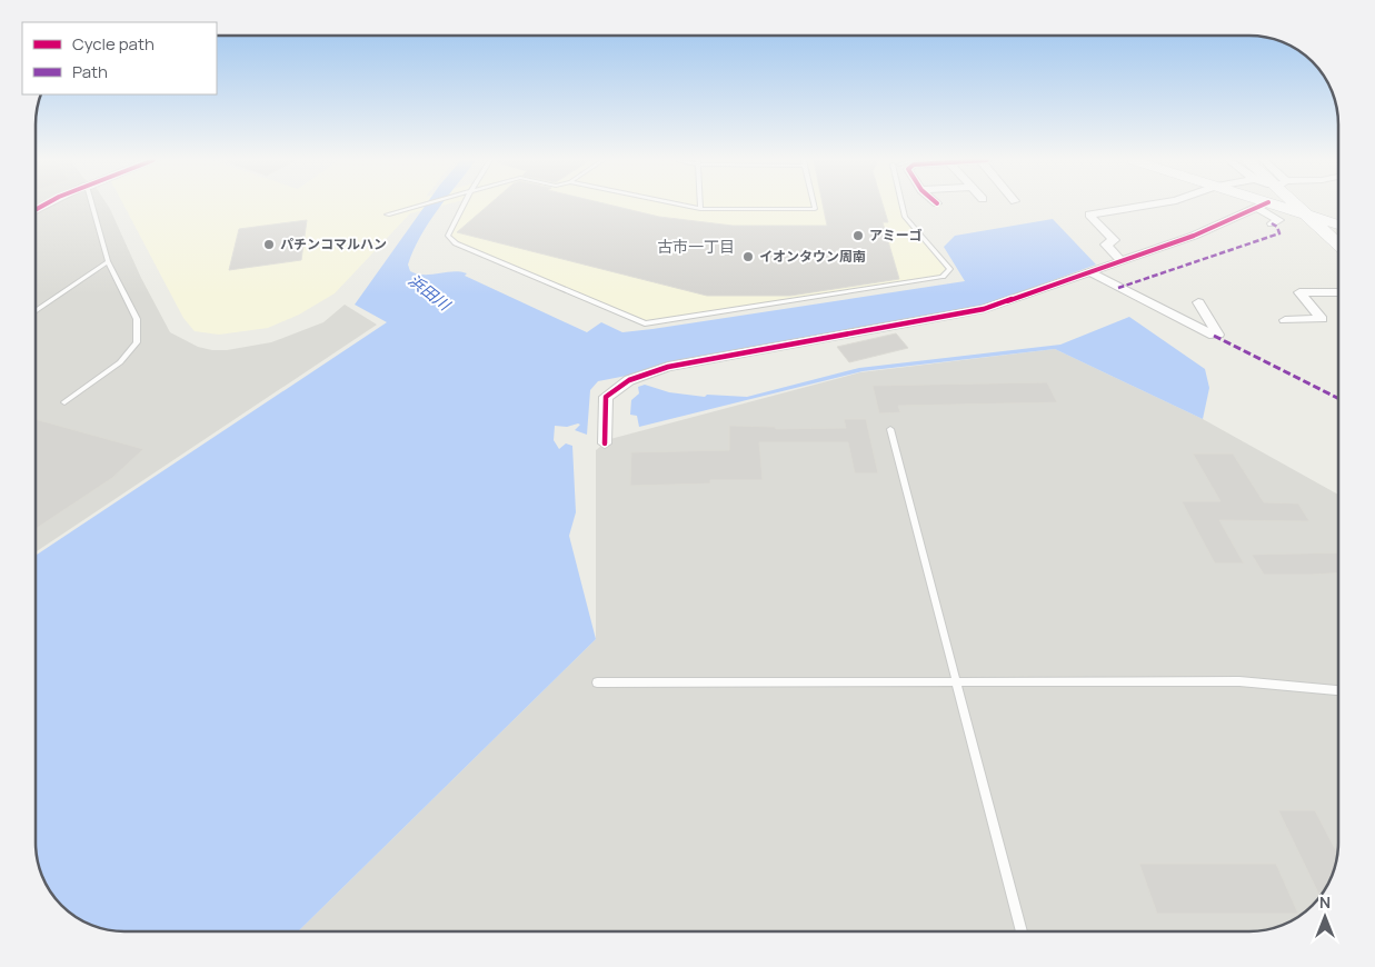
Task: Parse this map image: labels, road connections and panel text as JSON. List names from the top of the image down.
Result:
{
  "districts": ["古市一丁目"],
  "water": ["浜田川"],
  "places": ["アミーゴ", "パチンコマルハン", "イオンタウン周南"],
  "legend": ["Cycle path", "Path"],
  "north": "top"
}
